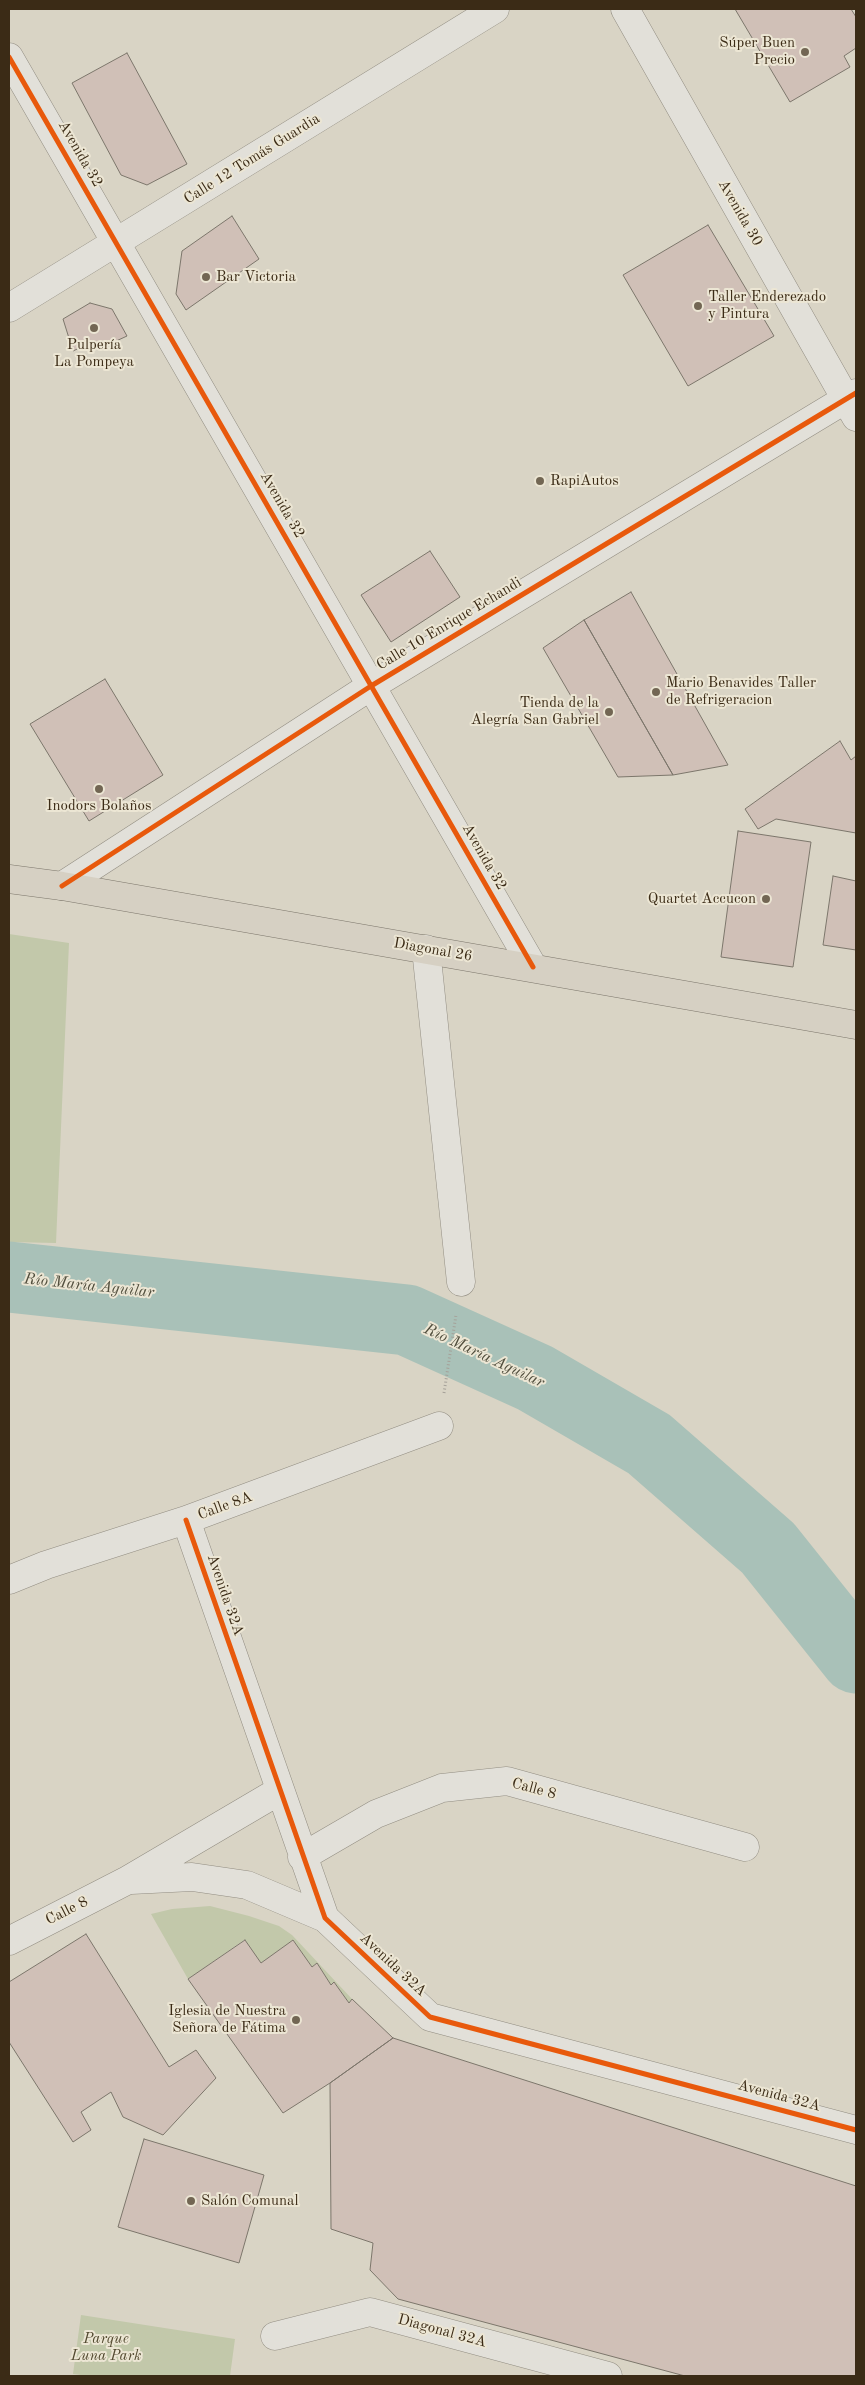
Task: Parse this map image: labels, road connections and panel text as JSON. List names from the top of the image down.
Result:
{
  "streets": {
    "main road": ["Diagonal 26"],
    "street": [
      "Avenida 32",
      "Calle 12 Tomás Guardia",
      "Avenida 30",
      "Calle 10 Enrique Echandi",
      "Calle 8A",
      "Avenida 32A",
      "Calle 8",
      "Diagonal 32A"
    ]
  },
  "crossings": [
    ["Avenida 32", "Calle 12 Tomás Guardia"],
    ["Avenida 32", "Calle 10 Enrique Echandi"],
    ["Avenida 32", "Diagonal 26"],
    ["Avenida 30", "Calle 10 Enrique Echandi"],
    ["Calle 10 Enrique Echandi", "Diagonal 26"],
    ["Calle 8A", "Avenida 32A"],
    ["Avenida 32A", "Calle 8"]
  ],
  "water": ["Río María Aguilar"],
  "parks": ["Parque Luna Park"],
  "places": [
    "Súper Buen Precio",
    "Bar Victoria",
    "Taller Enderezado y Pintura",
    "Pulpería La Pompeya",
    "RapiAutos",
    "Mario Benavides Taller de Refrigeracion",
    "Tienda de la Alegría San Gabriel",
    "Inodors Bolaños",
    "Quartet Accucon",
    "Iglesia de Nuestra Señora de Fátima",
    "Salón Comunal"
  ]
}
